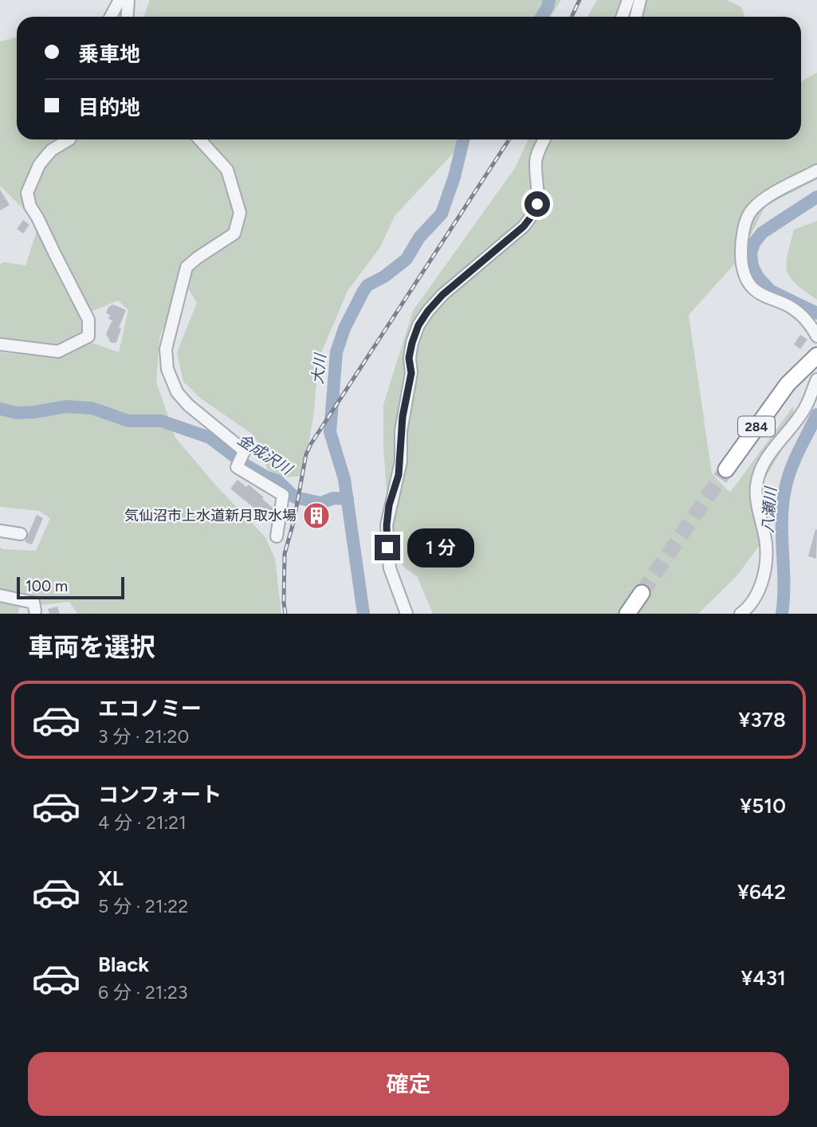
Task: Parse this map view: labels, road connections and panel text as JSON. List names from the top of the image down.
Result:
{
  "streets": {
    "highway": ["284"]
  },
  "water": ["大川", "金成沢川", "八瀬川"],
  "places": {
    "building": ["気仙沼市上水道新月取水場"]
  },
  "scale_bar": "100 m",
  "page": {
    "banner": ["乗車地", "目的地"],
    "bubble": "1 分",
    "scale": "100 m",
    "heading": "車両を選択",
    "list": [
      {
        "name": "エコノミー",
        "note": "3 分 · 21:20",
        "value": "¥378"
      },
      {
        "name": "コンフォート",
        "note": "4 分 · 21:21",
        "value": "¥510"
      },
      {
        "name": "XL",
        "note": "5 分 · 21:22",
        "value": "¥642"
      },
      {
        "name": "Black",
        "note": "6 分 · 21:23",
        "value": "¥431"
      }
    ],
    "buttons": "確定"
  }
}
